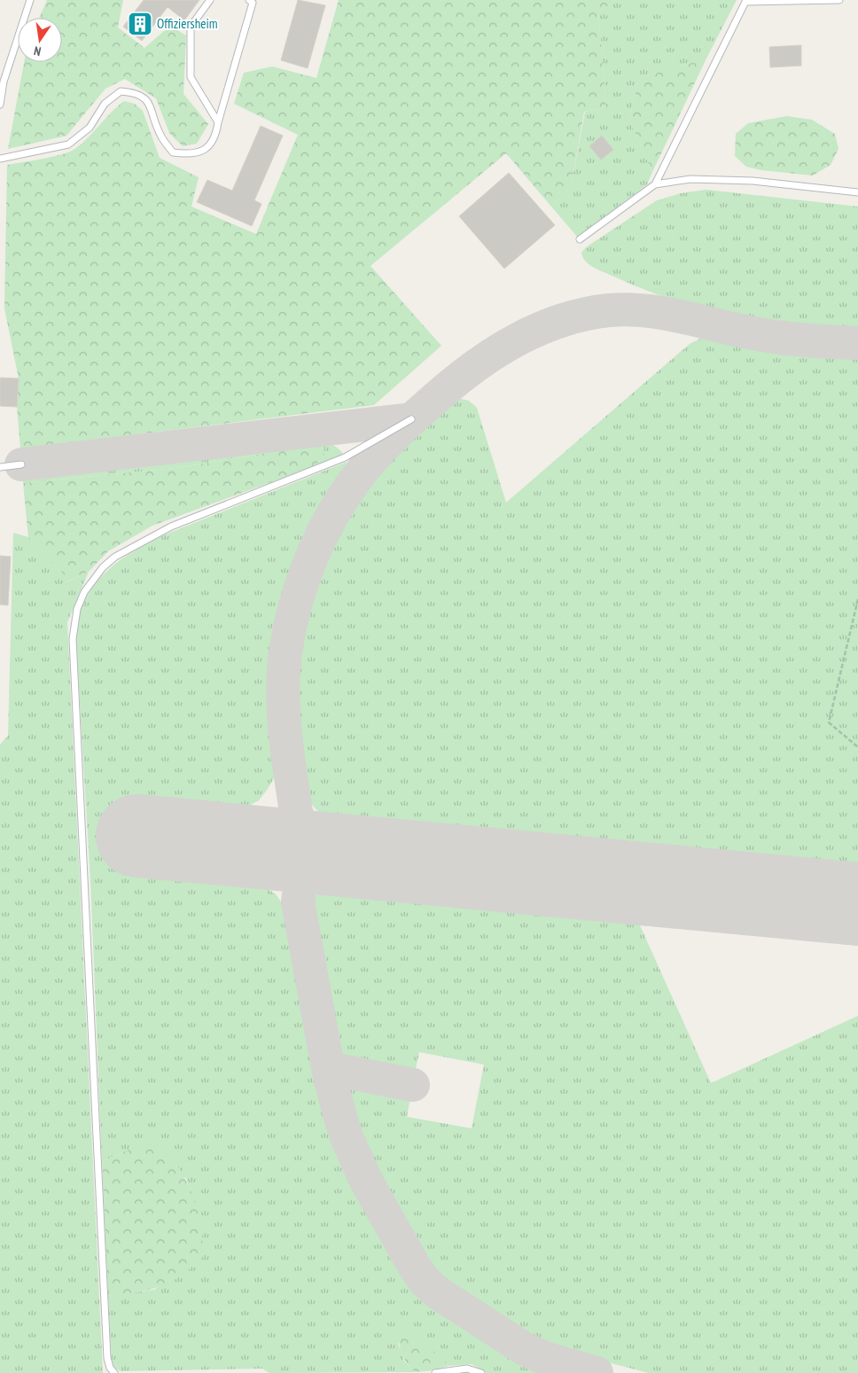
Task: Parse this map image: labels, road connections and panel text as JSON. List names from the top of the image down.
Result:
{
  "places": {
    "building": ["Offiziersheim"]
  },
  "north": "bottom"
}
